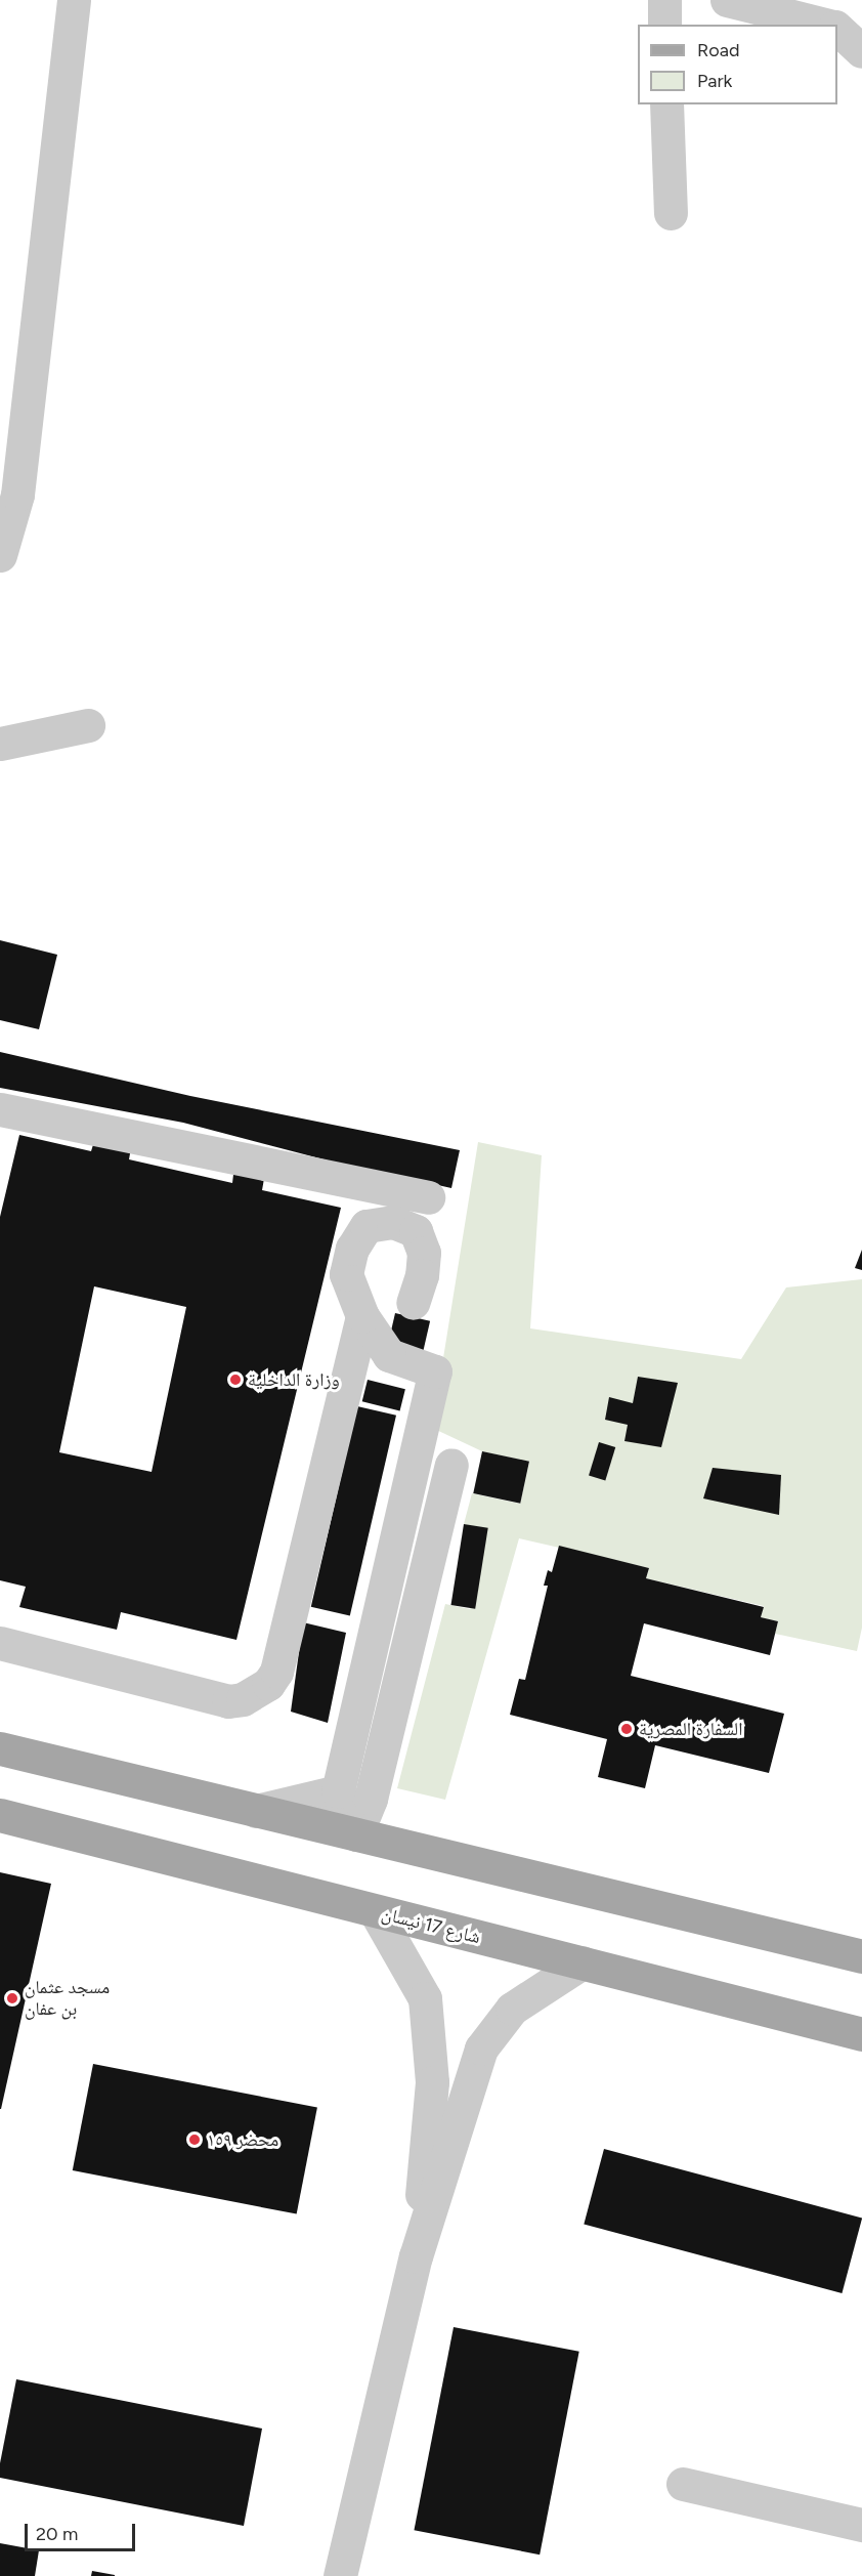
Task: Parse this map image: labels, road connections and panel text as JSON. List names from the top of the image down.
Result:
{
  "streets": {
    "main road": ["شارع 17 نيسان"]
  },
  "places": [
    "وزارة الداخلية",
    "السفارة المصرية",
    "مسجد عثمان بن عفان",
    "محضر ١٥٩"
  ],
  "legend": ["Road", "Park"],
  "scale_bar": "20 m"
}
